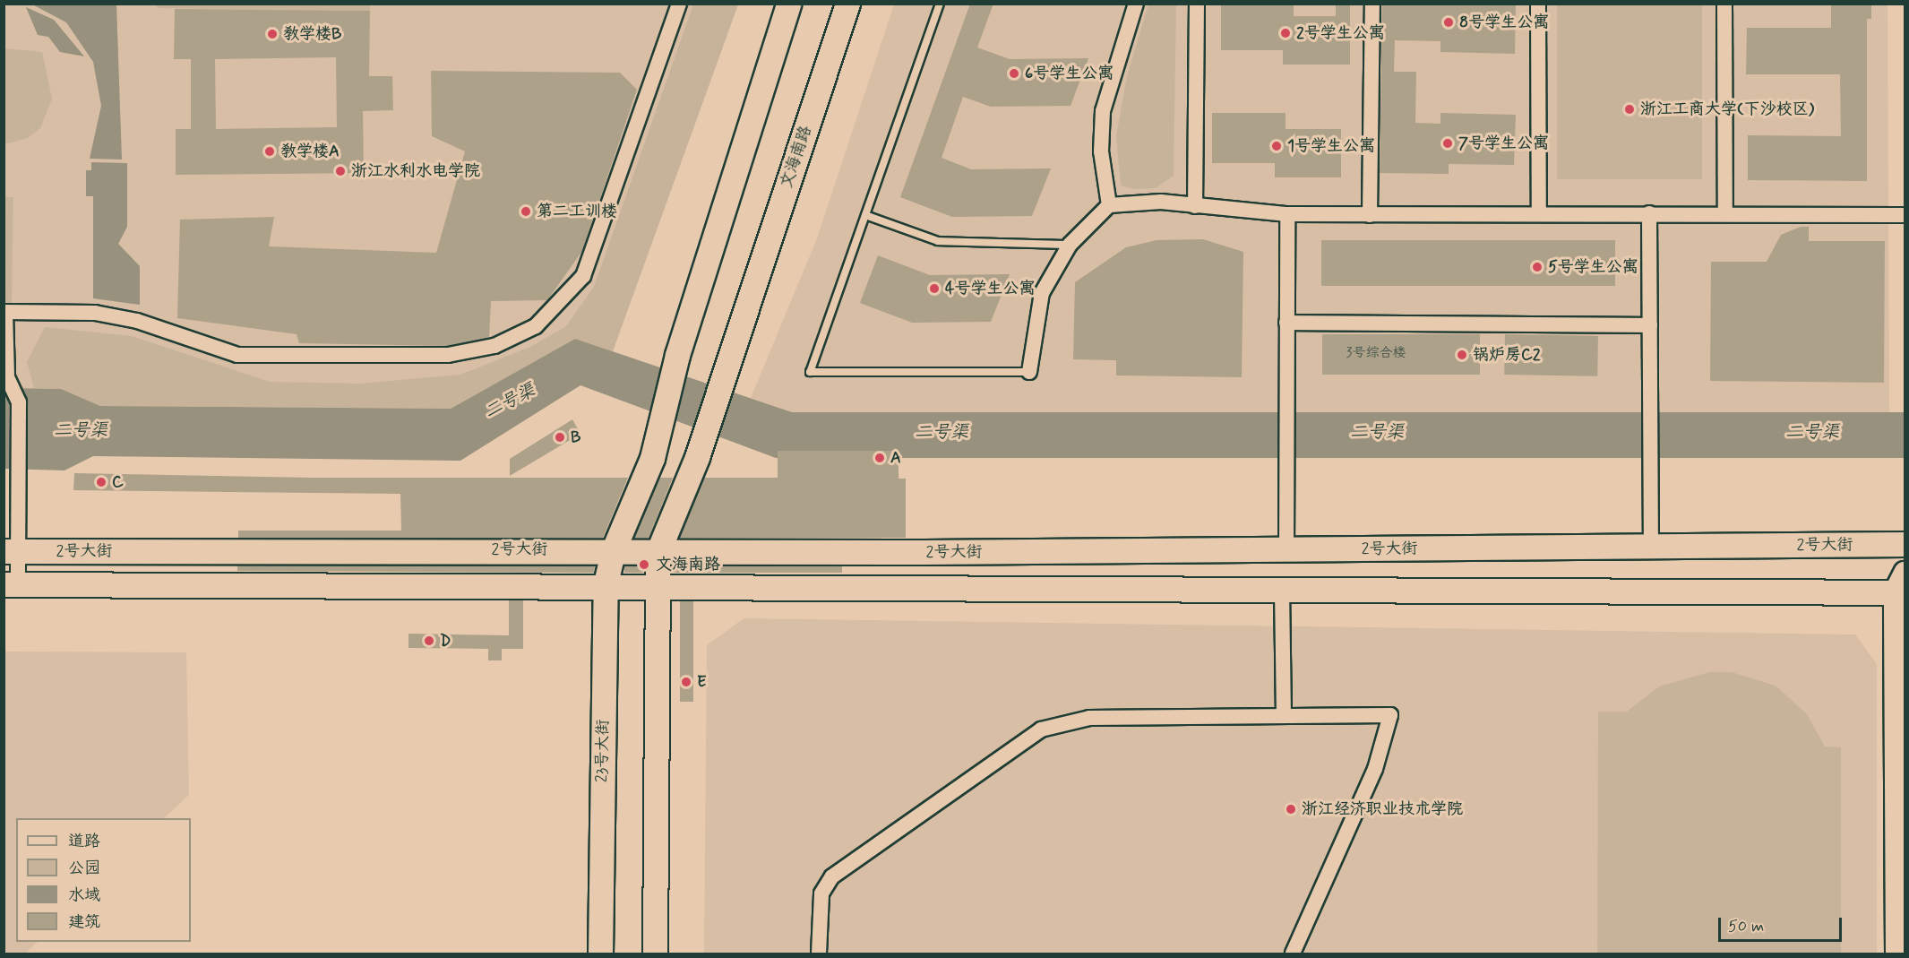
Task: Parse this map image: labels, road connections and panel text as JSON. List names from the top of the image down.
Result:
{
  "streets": {
    "main road": ["文海南路", "2号大街", "23号大街"]
  },
  "crossings": [
    ["文海南路", "2号大街"],
    ["2号大街", "23号大街"]
  ],
  "water": ["二号渠"],
  "places": [
    "8号学生公寓",
    "2号学生公寓",
    "教学楼B",
    "6号学生公寓",
    "浙江工商大学(下沙校区)",
    "7号学生公寓",
    "1号学生公寓",
    "教学楼A",
    "浙江水利水电学院",
    "第二工训楼",
    "5号学生公寓",
    "4号学生公寓",
    "锅炉房C2",
    "B",
    "A",
    "C",
    "文海南路",
    "D",
    "E",
    "浙江经济职业技术学院"
  ],
  "house_numbers": ["3号综合楼"],
  "legend": [
    "道路",
    "公园",
    "水域",
    "建筑"
  ],
  "scale_bar": "50 m"
}
